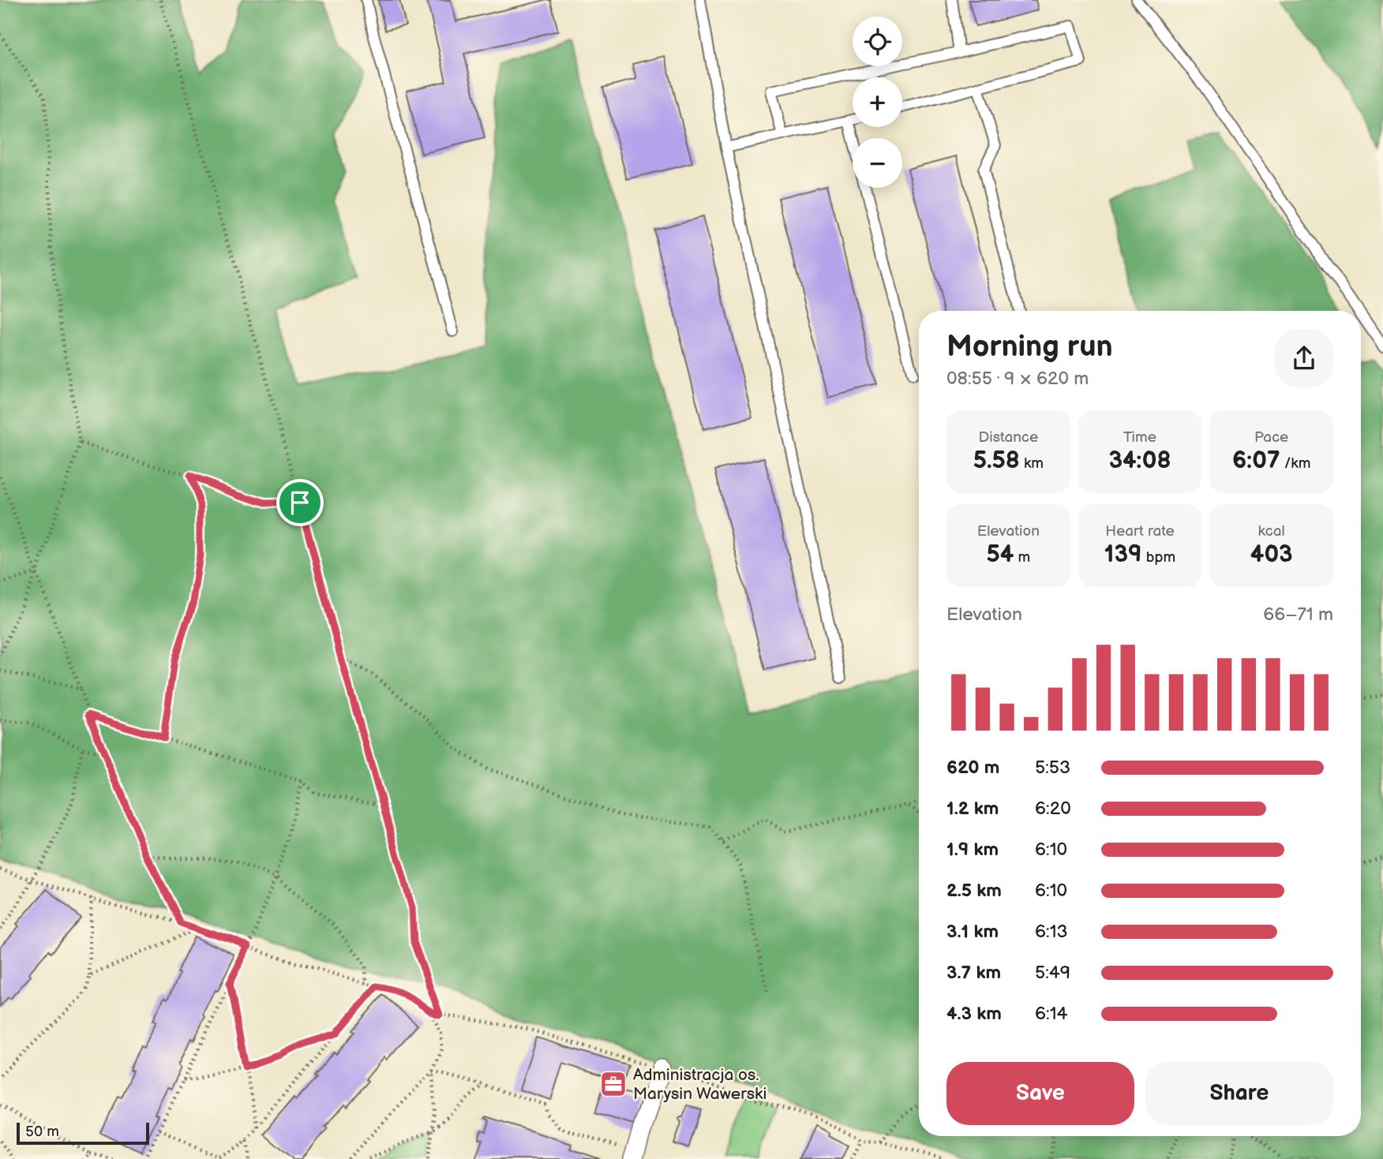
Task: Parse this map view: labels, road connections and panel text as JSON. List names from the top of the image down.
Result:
{
  "places": {
    "office": ["Administracja os. Marysin Wawerski"]
  },
  "scale_bar": "50 m",
  "page": {
    "map_buttons": ["+", "−"],
    "heading": ["Morning run", "08:55 · 9 × 620 m"],
    "stats": [
      ["Distance", "5.58 km"],
      ["Time", "34:08"],
      ["Pace", "6:07 /km"],
      ["Elevation", "54 m"],
      ["Heart rate", "139 bpm"],
      ["kcal", "403"]
    ],
    "chart": ["Elevation", "66–71 m"],
    "list": [
      {
        "name": "620 m",
        "note": "5:53"
      },
      {
        "name": "1.2 km",
        "note": "6:20"
      },
      {
        "name": "1.9 km",
        "note": "6:10"
      },
      {
        "name": "2.5 km",
        "note": "6:10"
      },
      {
        "name": "3.1 km",
        "note": "6:13"
      },
      {
        "name": "3.7 km",
        "note": "5:49"
      },
      {
        "name": "4.3 km",
        "note": "6:14"
      }
    ],
    "buttons": ["Save", "Share"],
    "scale": "50 m"
  }
}
